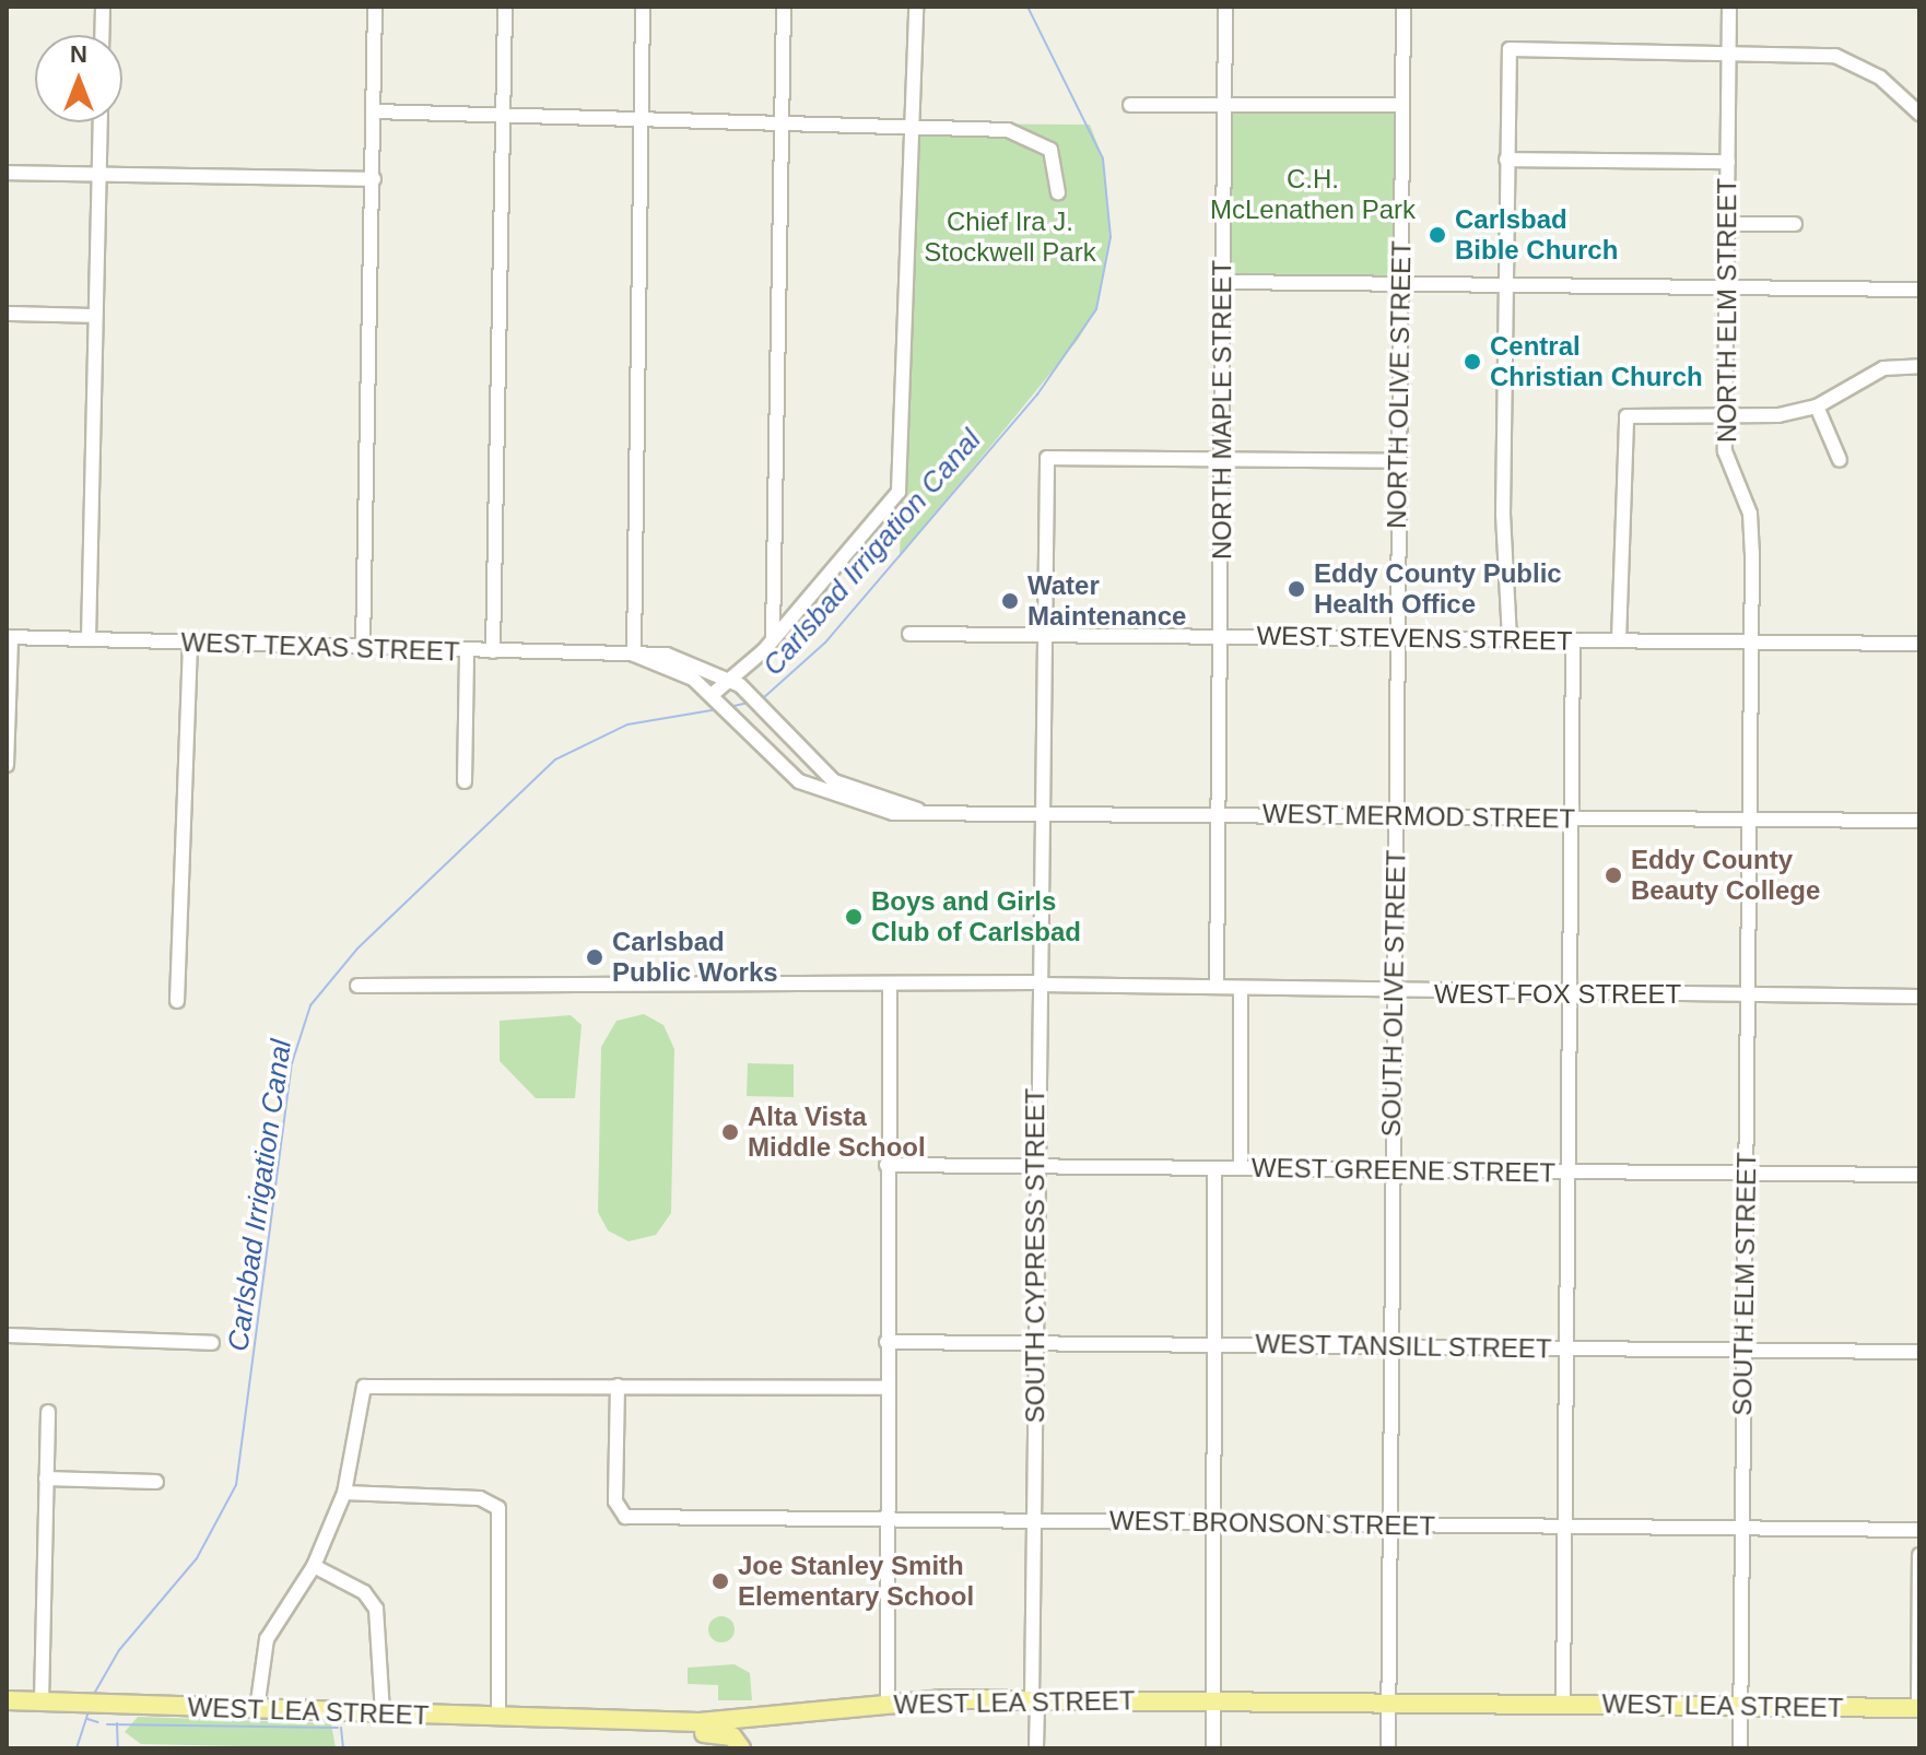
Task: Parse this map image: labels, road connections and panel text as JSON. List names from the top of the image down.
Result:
{
  "streets": {
    "main road": ["WEST LEA STREET"],
    "street": [
      "NORTH ELM STREET",
      "NORTH OLIVE STREET",
      "NORTH MAPLE STREET",
      "WEST STEVENS STREET",
      "WEST TEXAS STREET",
      "WEST MERMOD STREET",
      "SOUTH OLIVE STREET",
      "WEST FOX STREET",
      "WEST GREENE STREET",
      "SOUTH CYPRESS STREET",
      "SOUTH ELM STREET",
      "WEST TANSILL STREET",
      "WEST BRONSON STREET"
    ]
  },
  "crossings": [
    ["NORTH ELM STREET", "WEST STEVENS STREET"],
    ["NORTH ELM STREET", "WEST MERMOD STREET"],
    ["NORTH ELM STREET", "SOUTH ELM STREET"],
    ["NORTH OLIVE STREET", "WEST STEVENS STREET"],
    ["NORTH OLIVE STREET", "WEST MERMOD STREET"],
    ["NORTH OLIVE STREET", "SOUTH OLIVE STREET"],
    ["NORTH MAPLE STREET", "WEST STEVENS STREET"],
    ["NORTH MAPLE STREET", "WEST MERMOD STREET"],
    ["NORTH MAPLE STREET", "WEST FOX STREET"],
    ["NORTH MAPLE STREET", "SOUTH CYPRESS STREET"],
    ["WEST STEVENS STREET", "SOUTH CYPRESS STREET"],
    ["WEST TEXAS STREET", "WEST MERMOD STREET"],
    ["WEST MERMOD STREET", "SOUTH OLIVE STREET"],
    ["WEST MERMOD STREET", "SOUTH CYPRESS STREET"],
    ["WEST MERMOD STREET", "SOUTH ELM STREET"],
    ["SOUTH OLIVE STREET", "WEST FOX STREET"],
    ["SOUTH OLIVE STREET", "WEST GREENE STREET"],
    ["SOUTH OLIVE STREET", "WEST TANSILL STREET"],
    ["SOUTH OLIVE STREET", "WEST BRONSON STREET"],
    ["SOUTH OLIVE STREET", "WEST LEA STREET"],
    ["WEST FOX STREET", "SOUTH CYPRESS STREET"],
    ["WEST FOX STREET", "SOUTH ELM STREET"],
    ["WEST GREENE STREET", "SOUTH CYPRESS STREET"],
    ["WEST GREENE STREET", "SOUTH ELM STREET"],
    ["SOUTH CYPRESS STREET", "WEST TANSILL STREET"],
    ["SOUTH CYPRESS STREET", "WEST BRONSON STREET"],
    ["SOUTH CYPRESS STREET", "WEST LEA STREET"],
    ["SOUTH ELM STREET", "WEST TANSILL STREET"],
    ["SOUTH ELM STREET", "WEST BRONSON STREET"],
    ["SOUTH ELM STREET", "WEST LEA STREET"]
  ],
  "water": ["Carlsbad Irrigation Canal"],
  "parks": ["C.H. McLenathen Park", "Chief Ira J. Stockwell Park"],
  "places": [
    "Carlsbad Bible Church",
    "Central Christian Church",
    "Eddy County Public Health Office",
    "Water Maintenance",
    "Eddy County Beauty College",
    "Boys and Girls Club of Carlsbad",
    "Carlsbad Public Works",
    "Alta Vista Middle School",
    "Joe Stanley Smith Elementary School"
  ],
  "north": "top"
}
